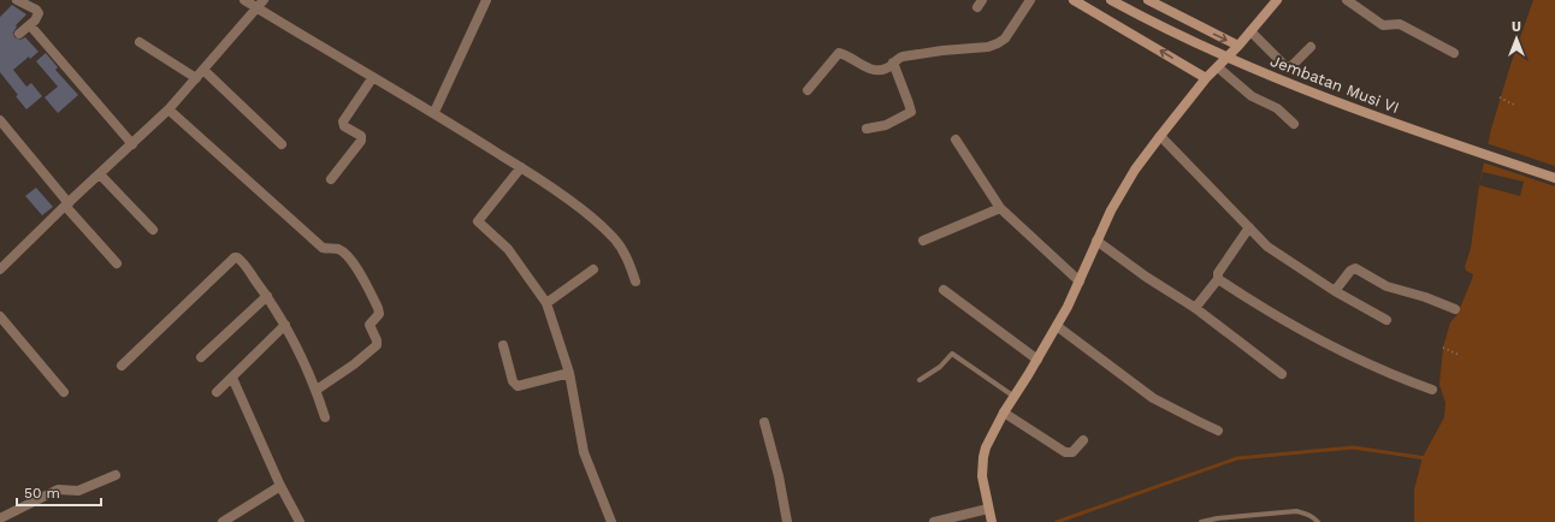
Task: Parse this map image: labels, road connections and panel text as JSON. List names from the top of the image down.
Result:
{
  "streets": {
    "street": ["Jembatan Musi VI"]
  },
  "scale_bar": "50 m",
  "north": "top"
}
